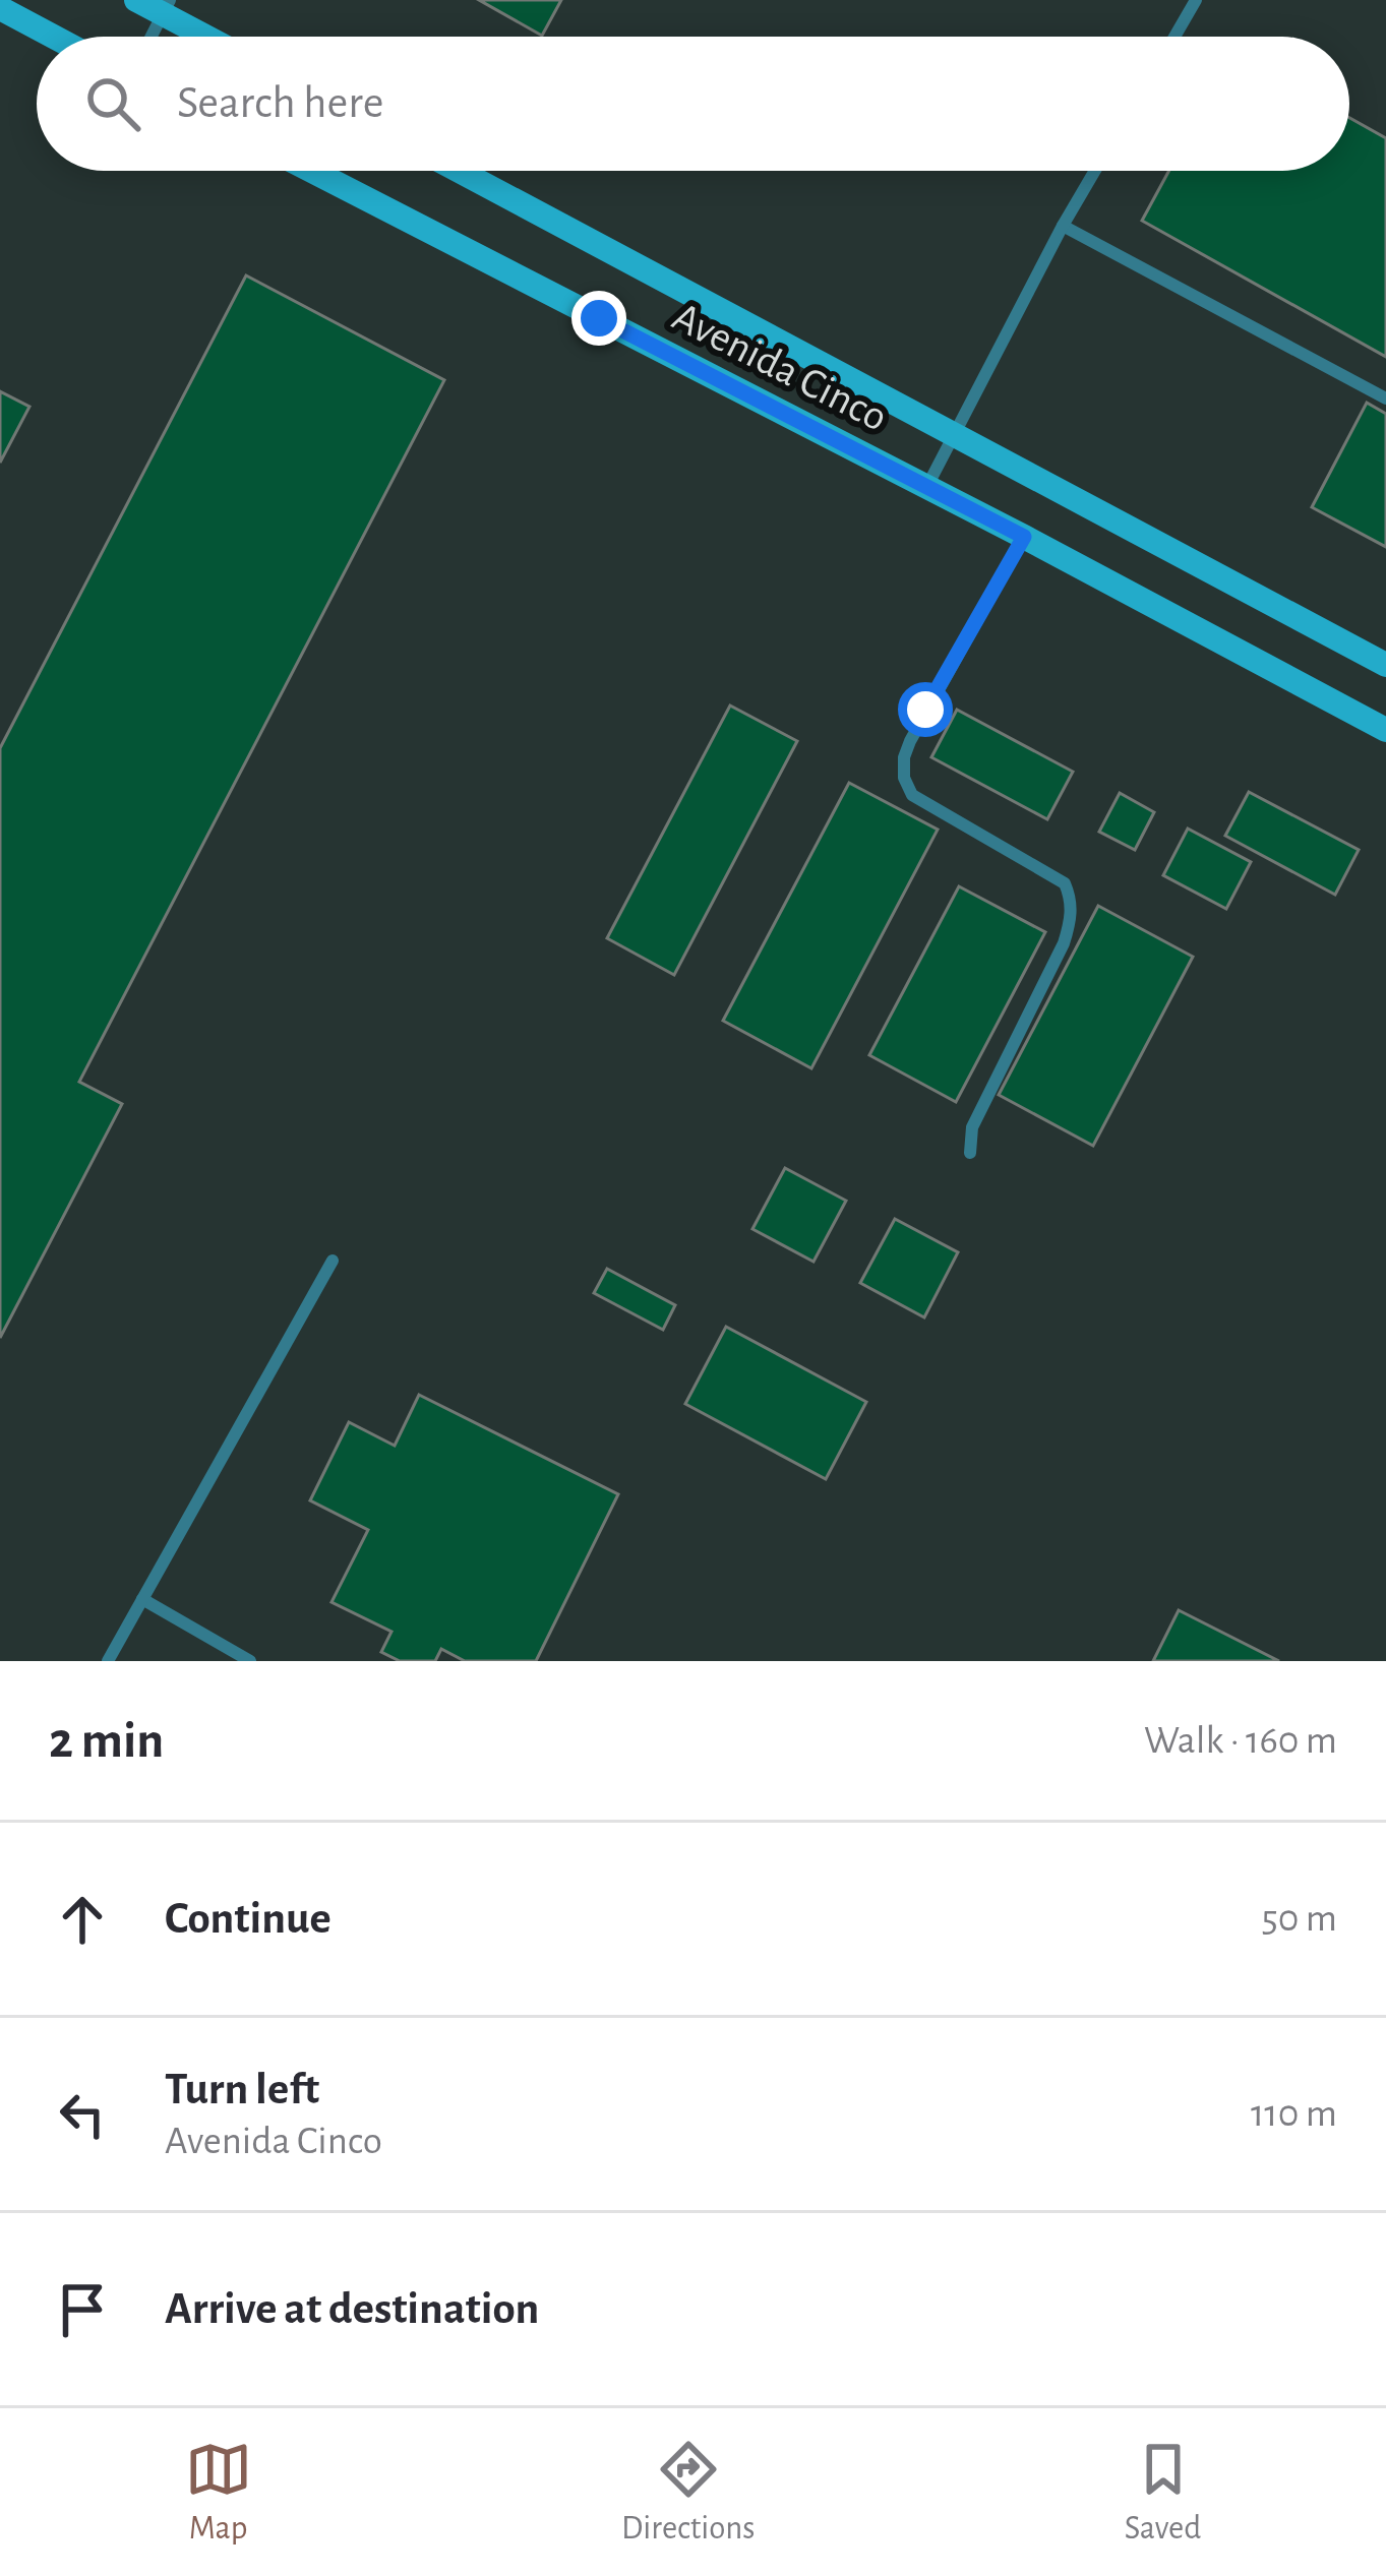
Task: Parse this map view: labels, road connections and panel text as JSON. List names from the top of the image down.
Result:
{
  "streets": {
    "street": ["Avenida Cinco"]
  },
  "page": {
    "search": "Search here",
    "heading": ["2 min", "Walk · 160 m"],
    "list": [
      ["Continue", "50 m"],
      ["Turn left", "Avenida Cinco", "110 m"],
      "Arrive at destination"
    ],
    "nav": ["Map", "Directions", "Saved"]
  }
}
